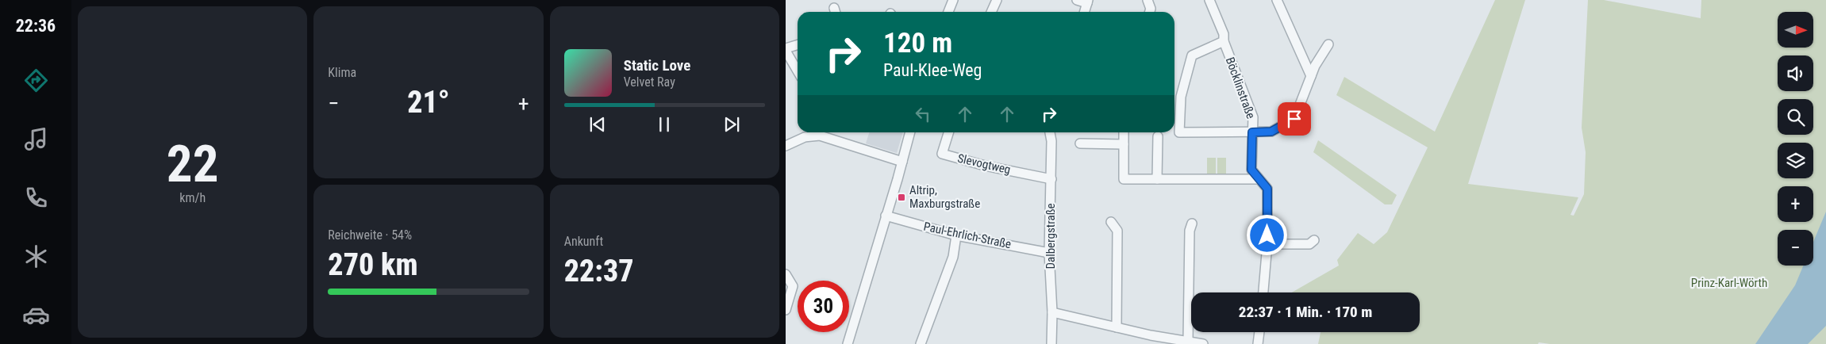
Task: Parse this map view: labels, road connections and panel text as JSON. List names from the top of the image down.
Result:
{
  "streets": {
    "street": [
      "Böcklinstraße",
      "Slevogtweg",
      "Paul-Ehrlich-Straße",
      "Dalbergstraße"
    ]
  },
  "crossings": [
    ["Slevogtweg", "Dalbergstraße"],
    ["Paul-Ehrlich-Straße", "Dalbergstraße"]
  ],
  "parks": ["Prinz-Karl-Wörth"],
  "places": {
    "transit": ["Altrip, Maxburgstraße"]
  },
  "north": "right",
  "page": {
    "tabs": "22:36",
    "tile": [
      ["22", "km/h"],
      "Klima",
      ["Reichweite · 54%", "270 km"],
      ["Ankunft", "22:37"]
    ],
    "map_buttons": ["+", "−"],
    "turn": ["120 m", "Paul-Klee-Weg"],
    "song": ["Static Love", "Velvet Ray"],
    "heat": ["−", "21°", "+"],
    "limit": "30",
    "trip": "22:37 · 1 Min. · 170 m"
  }
}
